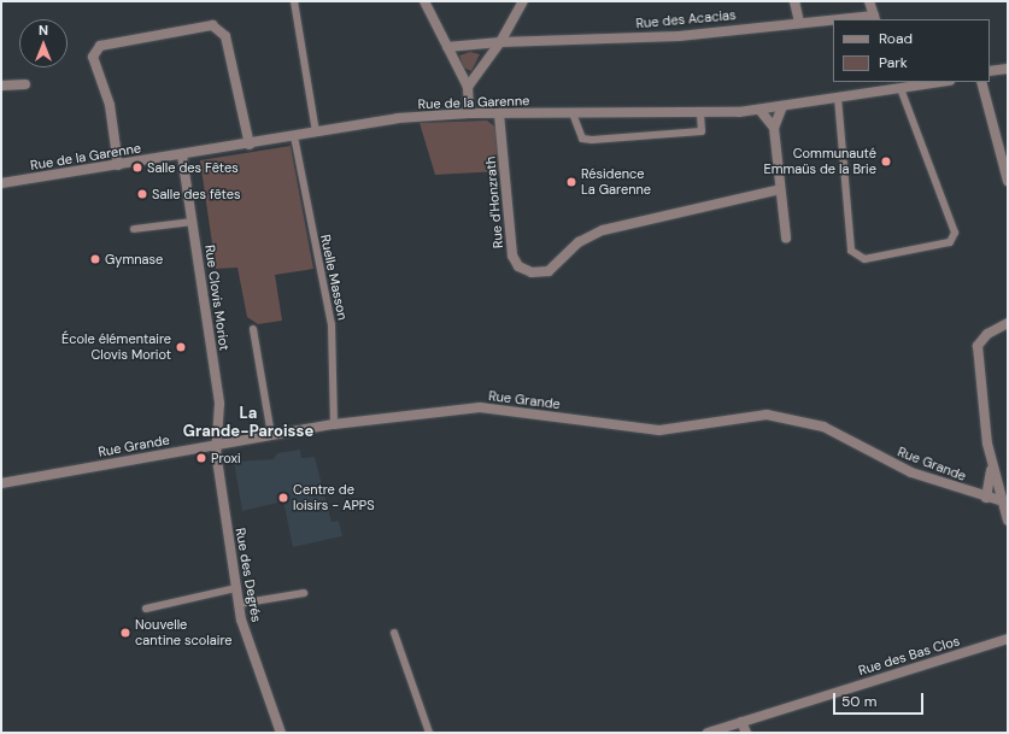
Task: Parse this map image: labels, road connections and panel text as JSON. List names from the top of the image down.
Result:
{
  "streets": {
    "street": [
      "Rue des Acacias",
      "Rue de la Garenne",
      "Rue d'Honzrath",
      "Rue Clovis Moriot",
      "Rue Grande",
      "Rue des Degrés",
      "Rue des Bas Clos"
    ],
    "lane": ["Ruelle Masson"]
  },
  "crossings": [
    ["Rue de la Garenne", "Rue d'Honzrath"],
    ["Rue de la Garenne", "Ruelle Masson"],
    ["Rue de la Garenne", "Rue Clovis Moriot"],
    ["Ruelle Masson", "Rue Grande"],
    ["Rue Clovis Moriot", "Rue Grande"],
    ["Rue Clovis Moriot", "Rue des Degrés"],
    ["Rue Grande", "Rue des Degrés"]
  ],
  "districts": ["La Grande-Paroisse"],
  "places": [
    "Communauté Emmaüs de la Brie",
    "Salle des Fêtes",
    "Résidence La Garenne",
    "Salle des fêtes",
    "Gymnase",
    "École élémentaire Clovis Moriot",
    "Proxi",
    "Centre de loisirs - APPS",
    "Nouvelle cantine scolaire"
  ],
  "legend": ["Road", "Park"],
  "scale_bar": "50 m",
  "north": "top"
}
